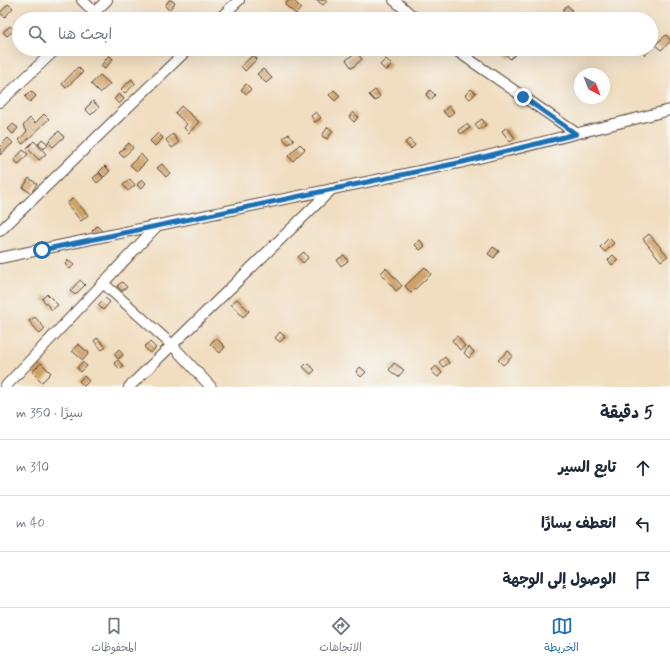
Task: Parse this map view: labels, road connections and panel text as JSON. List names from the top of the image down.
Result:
{
  "north": "bottom right",
  "page": {
    "search": "ابحث هنا",
    "heading": ["5 دقيقة", "سيرًا · 350 m"],
    "list": [
      ["تابع السير", "310 m"],
      ["انعطف يسارًا", "40 m"],
      "الوصول إلى الوجهة"
    ],
    "nav": ["الخريطة", "الاتجاهات", "المحفوظات"]
  }
}
